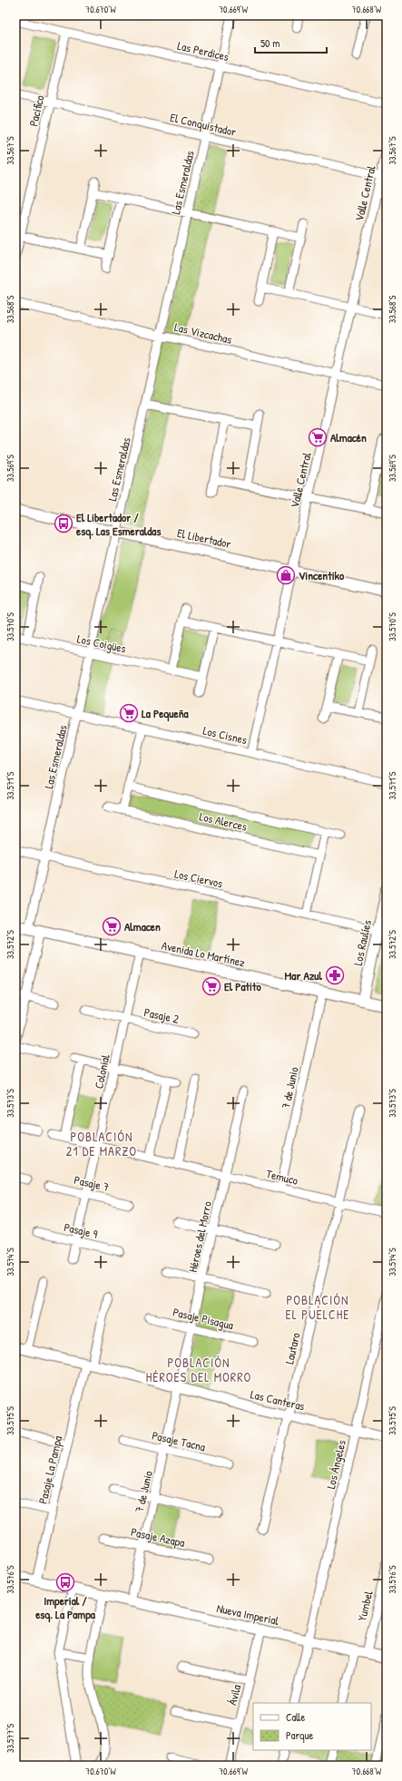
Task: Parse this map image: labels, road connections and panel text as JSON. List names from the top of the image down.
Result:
{
  "streets": {
    "main road": ["Avenida Lo Martínez"],
    "street": [
      "Las Perdices",
      "Pacífico",
      "El Conquistador",
      "Las Esmeraldas",
      "Valle Central",
      "Las Vizcachas",
      "El Libertador",
      "Los Coigües",
      "Los Cisnes",
      "Los Alerces",
      "Los Ciervos",
      "Los Raulíes",
      "Pasaje 2",
      "Colonial",
      "7 de Junio",
      "Temuco",
      "Pasaje 7",
      "Pasaje 9",
      "Héroes del Morro",
      "Pasaje Pisagua",
      "Lautaro",
      "Las Canteras",
      "Pasaje Tacna",
      "Los Ángeles",
      "Pasaje La Pampa",
      "Pasaje Azapa",
      "Yumbel",
      "Nueva Imperial",
      "Ávila"
    ]
  },
  "crossings": [
    ["Las Perdices", "Pacífico"],
    ["Las Perdices", "Las Esmeraldas"],
    ["Pacífico", "El Conquistador"],
    ["El Conquistador", "Las Esmeraldas"],
    ["El Conquistador", "Valle Central"],
    ["Las Esmeraldas", "Las Vizcachas"],
    ["Las Esmeraldas", "El Libertador"],
    ["Las Esmeraldas", "Los Coigües"],
    ["Las Esmeraldas", "Los Cisnes"],
    ["Las Esmeraldas", "Los Ciervos"],
    ["Las Esmeraldas", "Avenida Lo Martínez"],
    ["Valle Central", "Las Vizcachas"],
    ["Valle Central", "El Libertador"],
    ["Valle Central", "Los Cisnes"],
    ["Los Ciervos", "Los Raulíes"],
    ["Los Raulíes", "Avenida Lo Martínez"],
    ["Avenida Lo Martínez", "Colonial"],
    ["Avenida Lo Martínez", "7 de Junio"],
    ["Pasaje 2", "Colonial"],
    ["Colonial", "Temuco"],
    ["Colonial", "Pasaje 7"],
    ["Colonial", "Pasaje 9"],
    ["7 de Junio", "Temuco"],
    ["7 de Junio", "Héroes del Morro"],
    ["7 de Junio", "Las Canteras"],
    ["7 de Junio", "Pasaje Tacna"],
    ["7 de Junio", "Pasaje Azapa"],
    ["7 de Junio", "Nueva Imperial"],
    ["Temuco", "Héroes del Morro"],
    ["Temuco", "Lautaro"],
    ["Héroes del Morro", "Pasaje Pisagua"],
    ["Héroes del Morro", "Las Canteras"],
    ["Lautaro", "Las Canteras"],
    ["Las Canteras", "Los Ángeles"],
    ["Las Canteras", "Pasaje La Pampa"],
    ["Los Ángeles", "Nueva Imperial"],
    ["Pasaje La Pampa", "Nueva Imperial"],
    ["Yumbel", "Nueva Imperial"],
    ["Nueva Imperial", "Ávila"]
  ],
  "districts": ["POBLACIÓN 21 DE MARZO", "POBLACIÓN EL PUELCHE", "POBLACIÓN HÉROES DEL MORRO"],
  "places": {
    "supermarket": [
      "Almacén",
      "La Pequeña",
      "Almacen",
      "El Patito"
    ],
    "bus stop": ["El Libertador / esq. Las Esmeraldas", "Imperial / esq. La Pampa"],
    "shop": ["Vincentiko"],
    "pharmacy": ["Mar Azul"]
  },
  "legend": ["Calle", "Parque"],
  "scale_bar": "50 m",
  "coordinates": [
    "70.670°W",
    "70.669°W",
    "70.668°W",
    "33.567°S",
    "33.568°S",
    "33.569°S",
    "33.570°S",
    "33.571°S",
    "33.572°S",
    "33.573°S",
    "33.574°S",
    "33.575°S",
    "33.576°S",
    "33.577°S"
  ]
}
